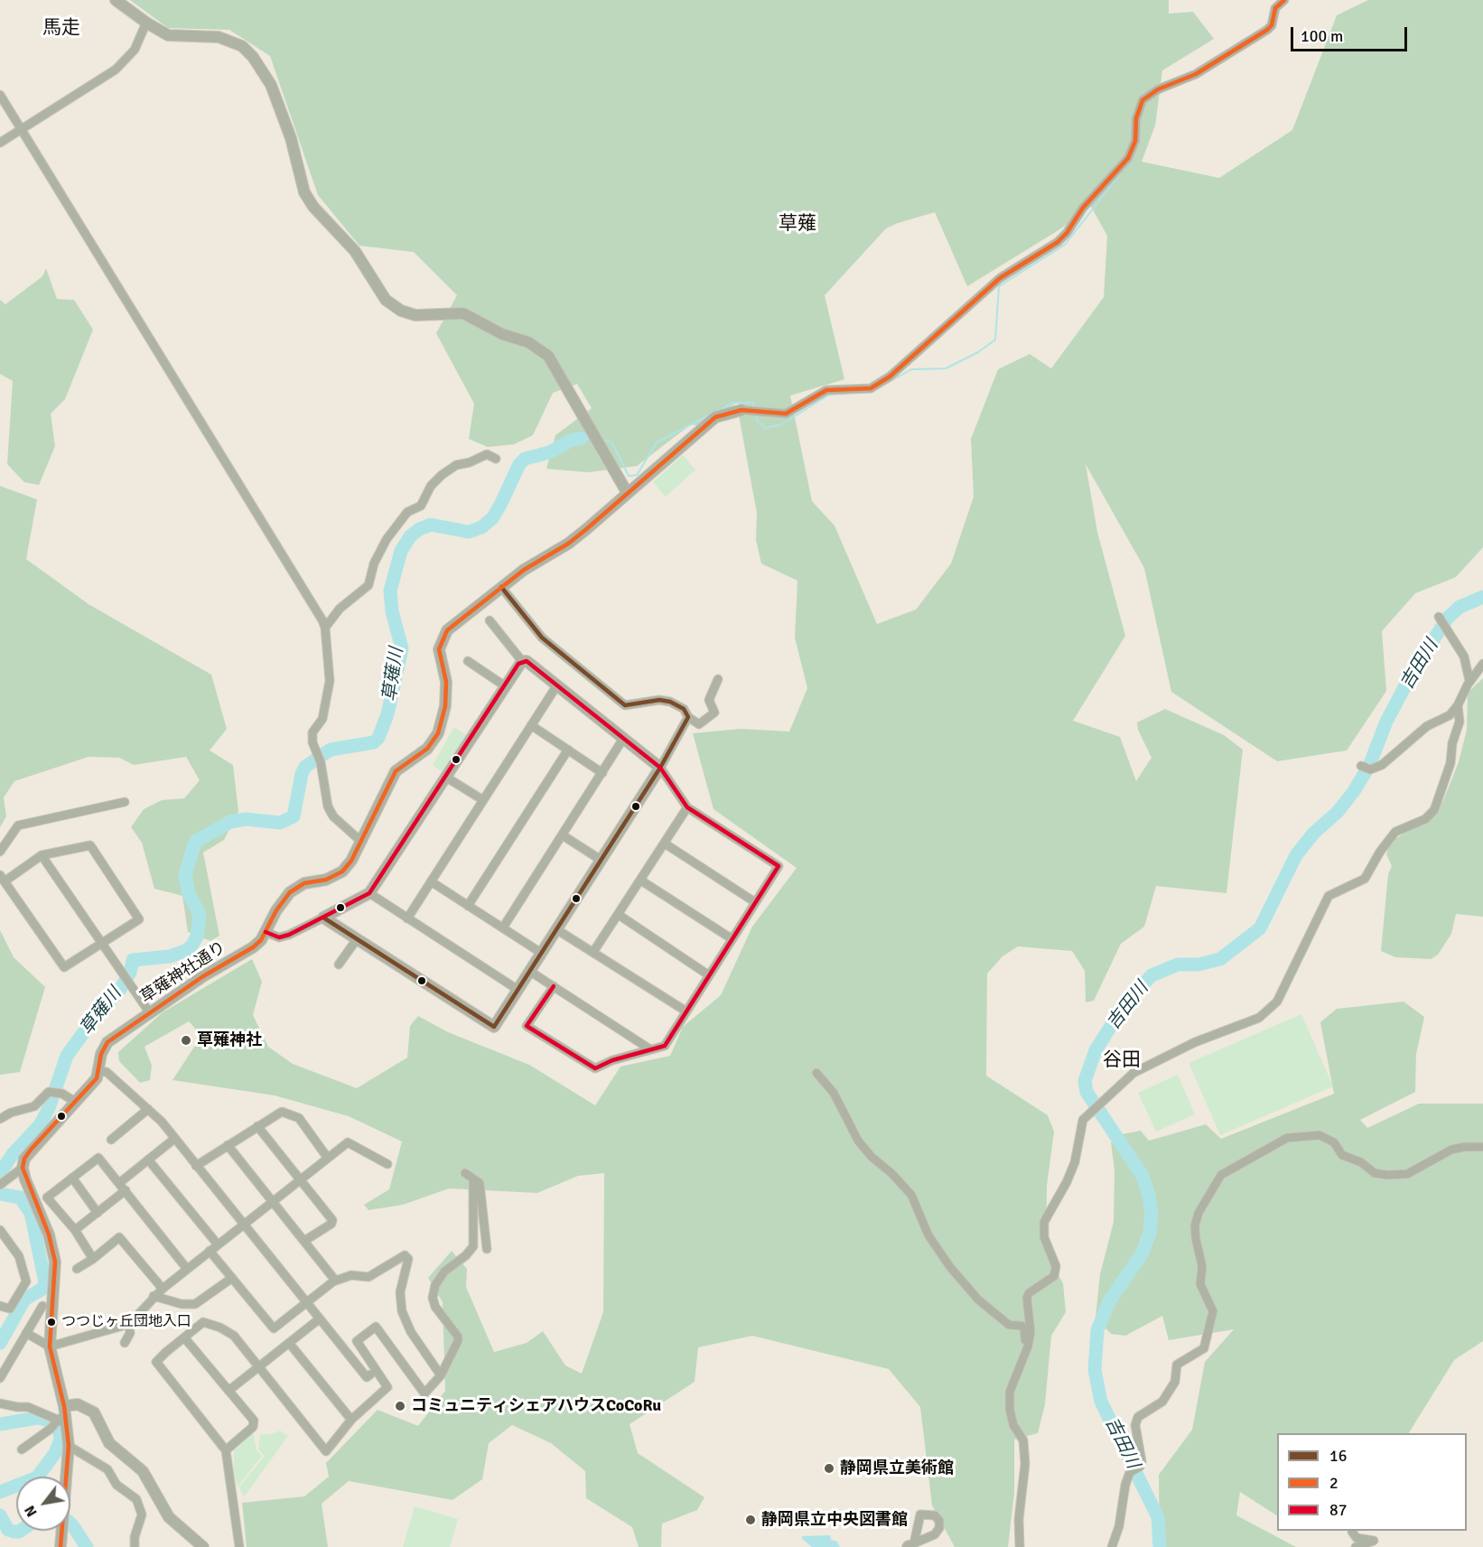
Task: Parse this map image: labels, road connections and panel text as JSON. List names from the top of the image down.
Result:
{
  "streets": {
    "street": ["草薙神社通り"]
  },
  "districts": ["馬走", "草薙", "谷田"],
  "water": ["吉田川", "草薙川"],
  "places": [
    "草薙神社",
    "つつじヶ丘団地入口",
    "コミュニティシェアハウスCoCoRu",
    "静岡県立美術館",
    "静岡県立中央図書館"
  ],
  "lines": ["transit line 2", "transit line 16", "transit line 87"],
  "legend": ["16", "2", "87"],
  "scale_bar": "100 m",
  "north": "bottom left"
}
